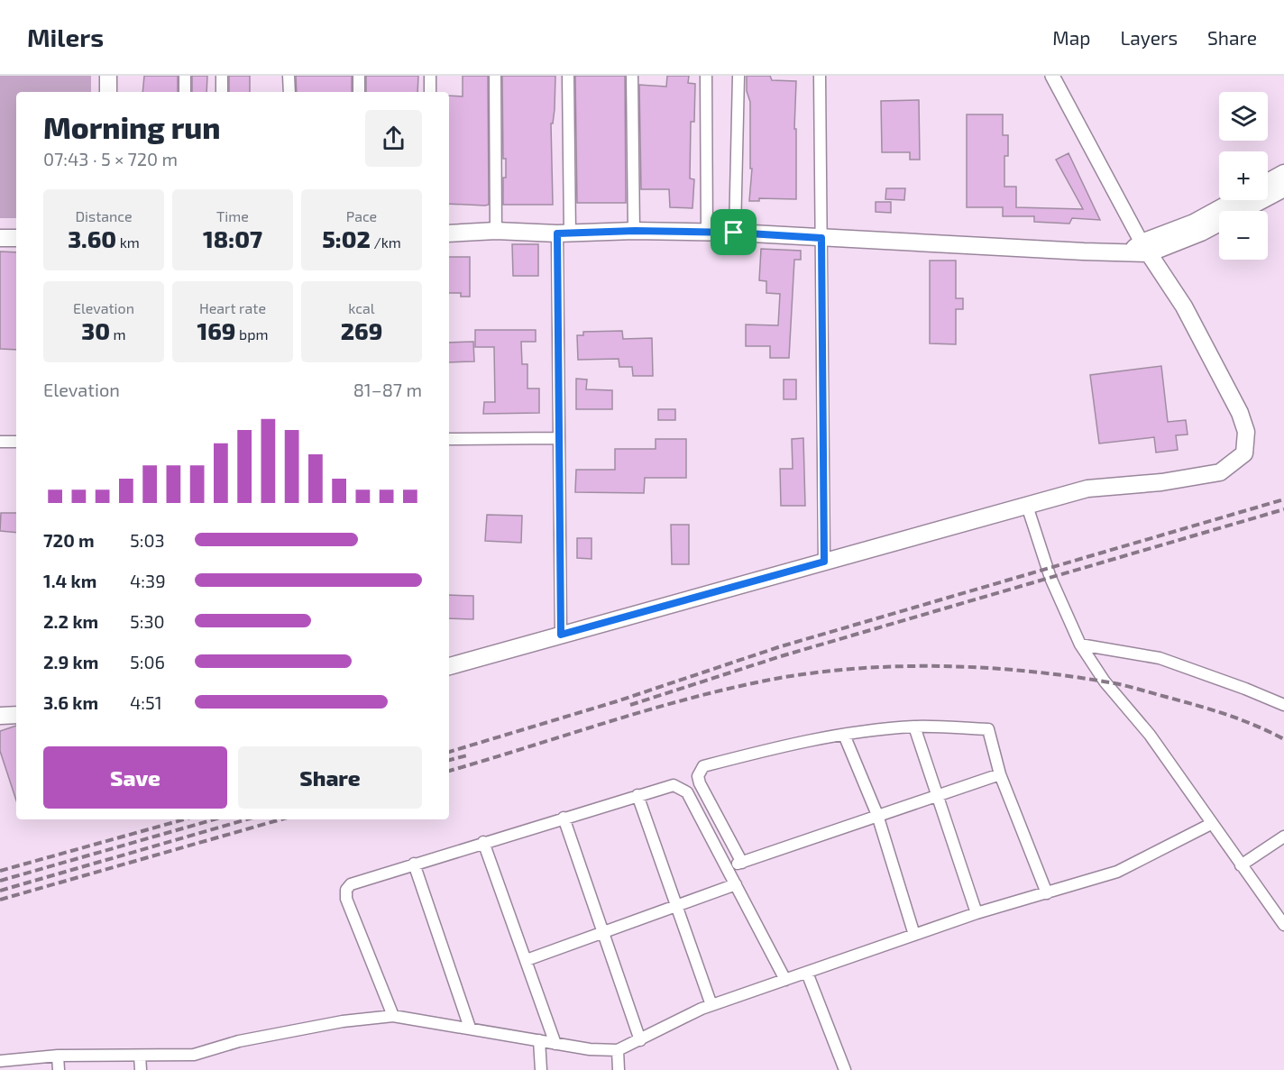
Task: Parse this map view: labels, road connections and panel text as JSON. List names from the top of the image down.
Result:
{
  "page": {
    "header": "Milers",
    "nav": ["Map", "Layers", "Share"],
    "map_buttons": ["+", "−"],
    "heading": ["Morning run", "07:43 · 5 × 720 m"],
    "stats": [
      ["Distance", "3.60 km"],
      ["Time", "18:07"],
      ["Pace", "5:02 /km"],
      ["Elevation", "30 m"],
      ["Heart rate", "169 bpm"],
      ["kcal", "269"]
    ],
    "chart": ["Elevation", "81–87 m"],
    "list": [
      {
        "name": "720 m",
        "note": "5:03"
      },
      {
        "name": "1.4 km",
        "note": "4:39"
      },
      {
        "name": "2.2 km",
        "note": "5:30"
      },
      {
        "name": "2.9 km",
        "note": "5:06"
      },
      {
        "name": "3.6 km",
        "note": "4:51"
      }
    ],
    "buttons": ["Save", "Share"]
  }
}
